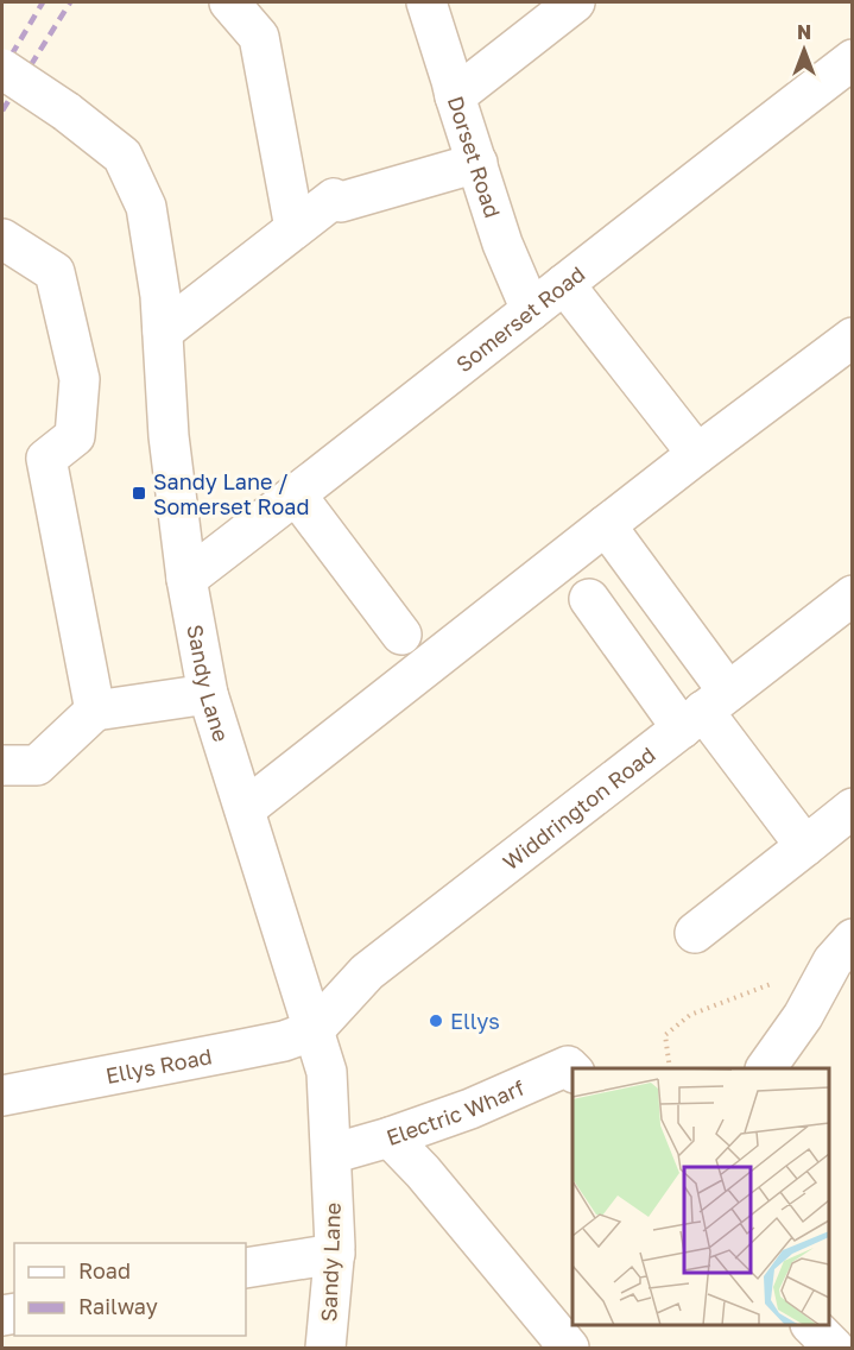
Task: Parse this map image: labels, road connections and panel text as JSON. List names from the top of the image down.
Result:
{
  "streets": {
    "street": [
      "Dorset Road",
      "Somerset Road",
      "Sandy Lane",
      "Widdrington Road",
      "Ellys Road",
      "Electric Wharf"
    ]
  },
  "crossings": [
    ["Dorset Road", "Somerset Road"],
    ["Somerset Road", "Sandy Lane"],
    ["Sandy Lane", "Widdrington Road"],
    ["Sandy Lane", "Ellys Road"],
    ["Sandy Lane", "Electric Wharf"],
    ["Widdrington Road", "Ellys Road"]
  ],
  "places": {
    "transit": ["Sandy Lane / Somerset Road"],
    "other": ["Ellys"]
  },
  "legend": ["Road", "Railway"],
  "north": "top"
}
